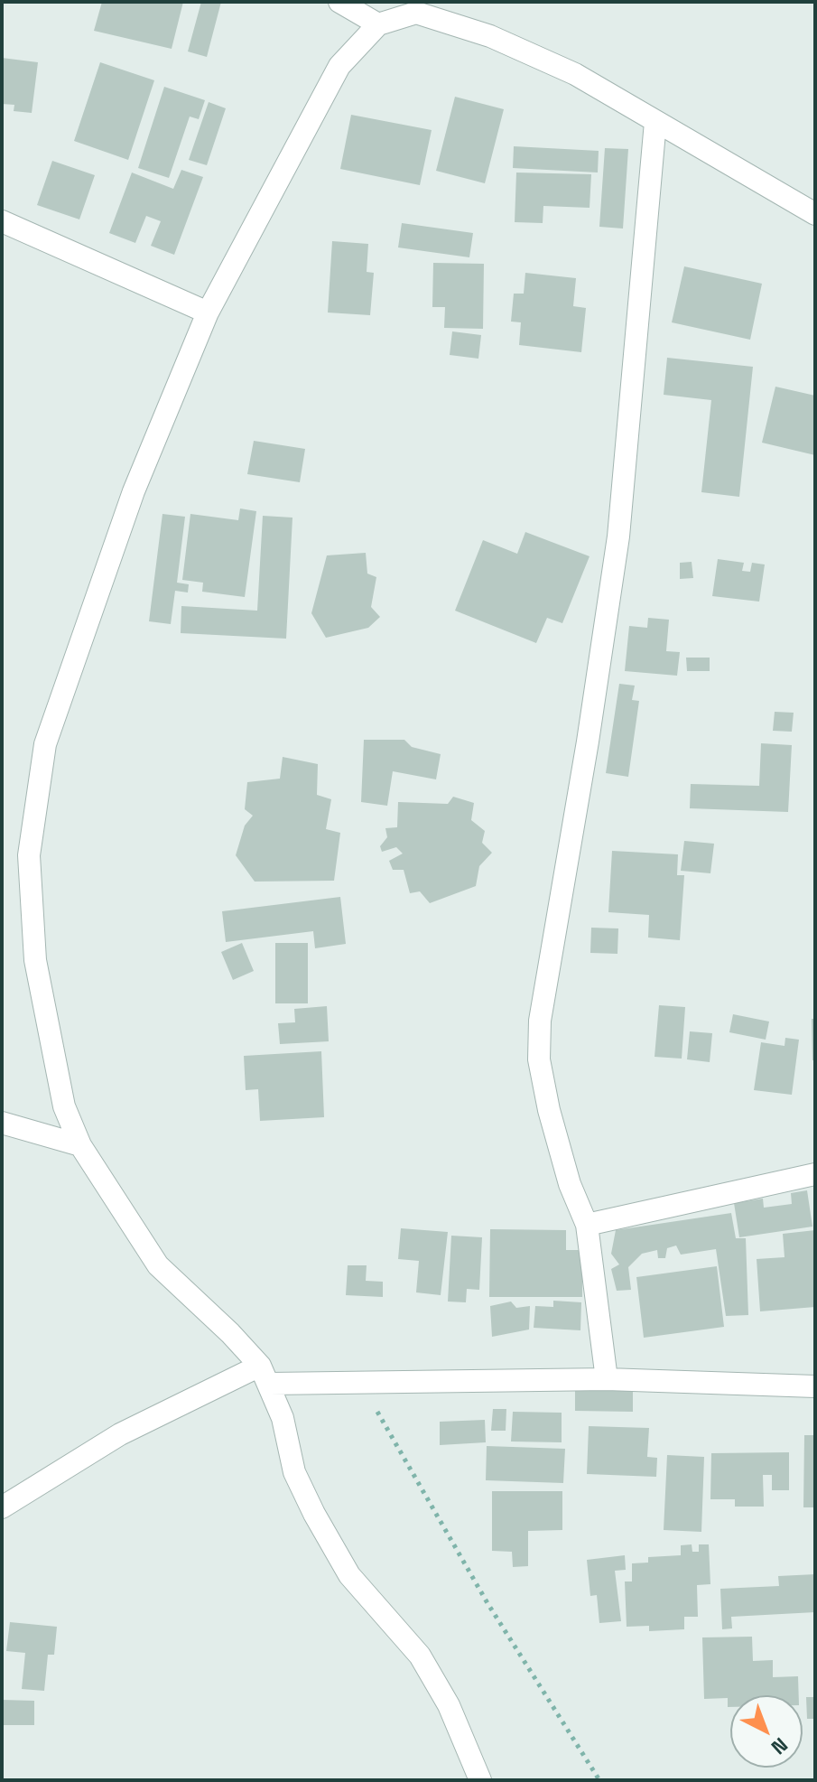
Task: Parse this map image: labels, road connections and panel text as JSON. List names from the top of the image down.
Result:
{
  "north": "bottom right"
}
